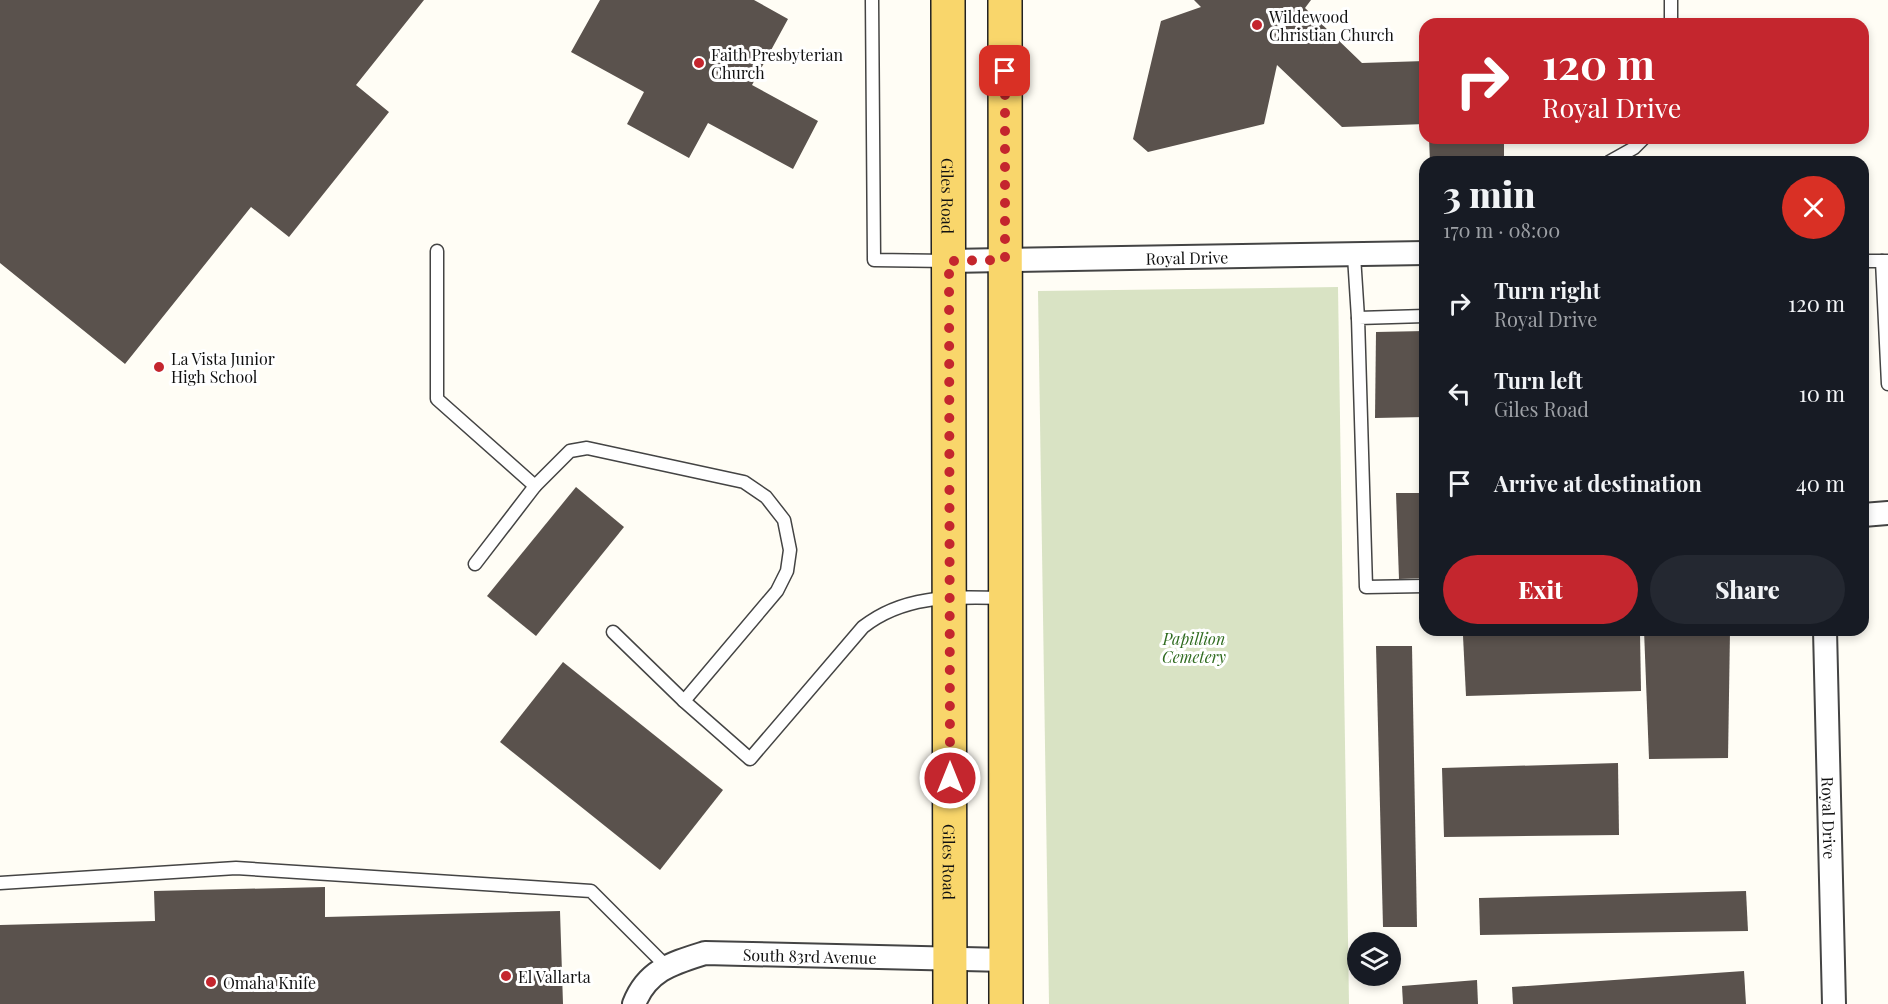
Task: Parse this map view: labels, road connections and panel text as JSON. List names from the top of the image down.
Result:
{
  "streets": {
    "main road": ["Giles Road"],
    "street": ["Royal Drive", "South 83rd Avenue"]
  },
  "crossings": [
    ["Giles Road", "Royal Drive"],
    ["Giles Road", "South 83rd Avenue"]
  ],
  "parks": ["Papillion Cemetery"],
  "places": [
    "Wildewood Christian Church",
    "Faith Presbyterian Church",
    "La Vista Junior High School",
    "El Vallarta",
    "Omaha Knife"
  ],
  "page": {
    "turn": ["120 m", "Royal Drive"],
    "heading": ["3 min", "170 m · 08:00"],
    "list": [
      {
        "name": "Turn right",
        "note": "Royal Drive",
        "value": "120 m"
      },
      {
        "name": "Turn left",
        "note": "Giles Road",
        "value": "10 m"
      },
      {
        "name": "Arrive at destination",
        "value": "40 m"
      }
    ],
    "buttons": ["Exit", "Share"]
  }
}
